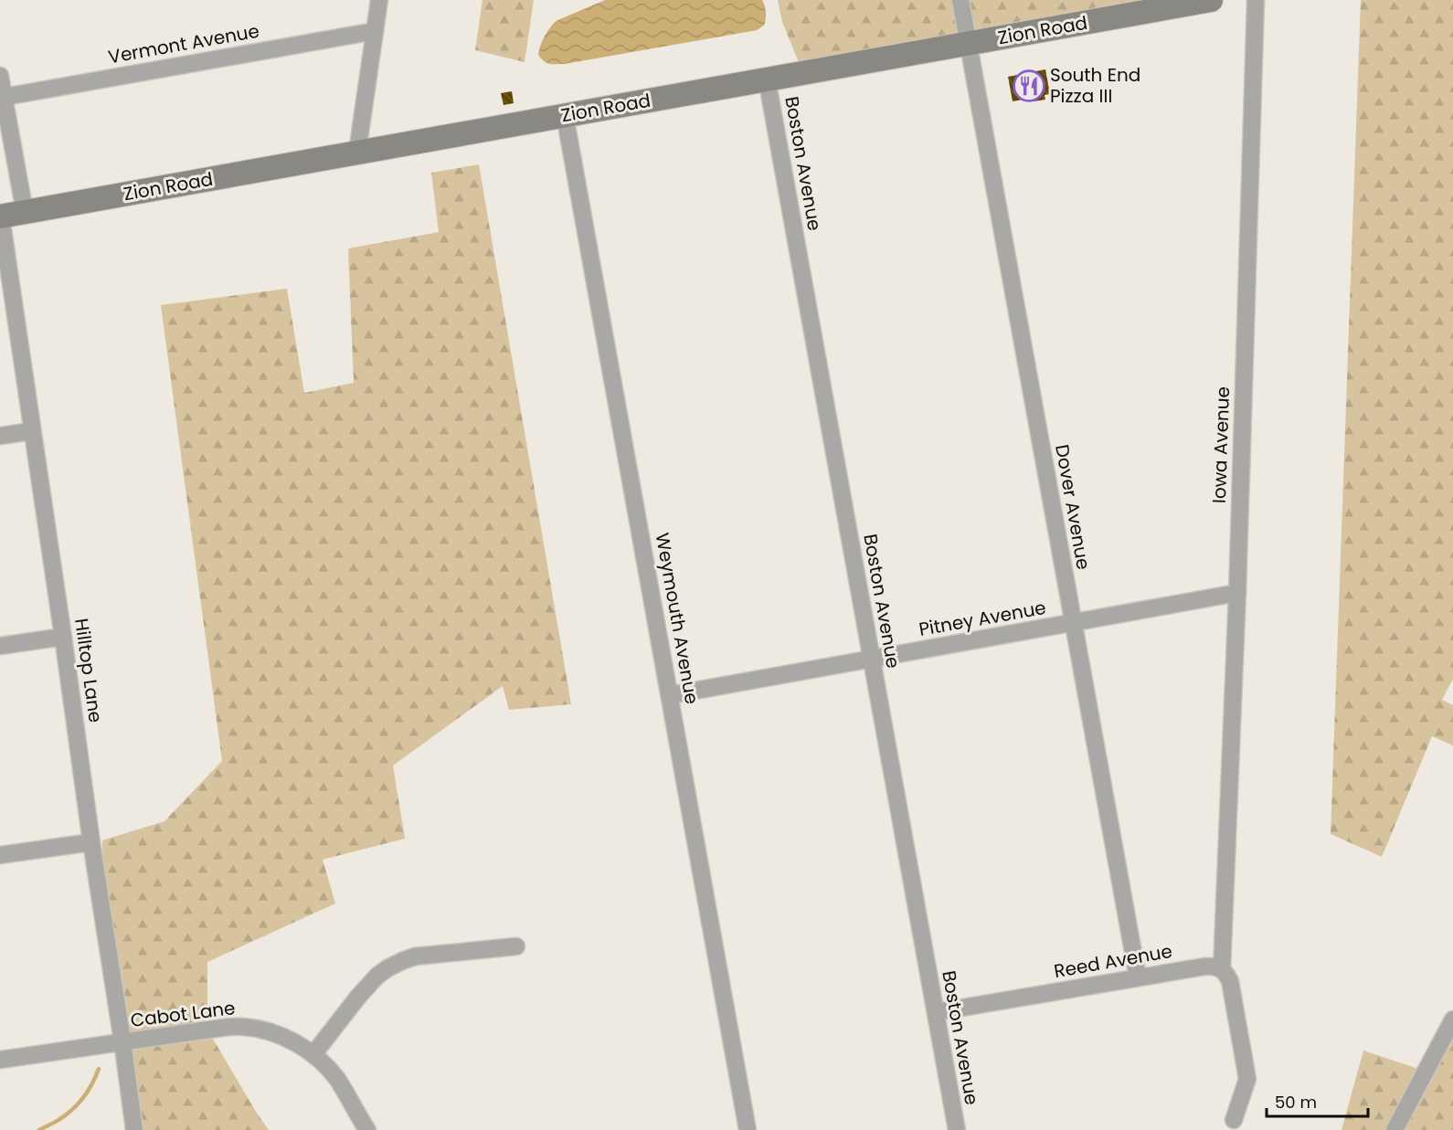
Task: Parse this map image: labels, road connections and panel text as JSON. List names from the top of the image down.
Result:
{
  "streets": {
    "street": [
      "Zion Road",
      "Vermont Avenue",
      "Boston Avenue",
      "Iowa Avenue",
      "Dover Avenue",
      "Weymouth Avenue",
      "Pitney Avenue",
      "Hilltop Lane",
      "Reed Avenue",
      "Cabot Lane"
    ]
  },
  "crossings": [
    ["Zion Road", "Boston Avenue"],
    ["Zion Road", "Dover Avenue"],
    ["Zion Road", "Weymouth Avenue"],
    ["Zion Road", "Hilltop Lane"],
    ["Boston Avenue", "Pitney Avenue"],
    ["Boston Avenue", "Reed Avenue"],
    ["Iowa Avenue", "Pitney Avenue"],
    ["Iowa Avenue", "Reed Avenue"],
    ["Dover Avenue", "Pitney Avenue"],
    ["Dover Avenue", "Reed Avenue"],
    ["Weymouth Avenue", "Pitney Avenue"],
    ["Hilltop Lane", "Cabot Lane"]
  ],
  "places": {
    "restaurant": ["South End Pizza III"]
  },
  "scale_bar": "50 m"
}
